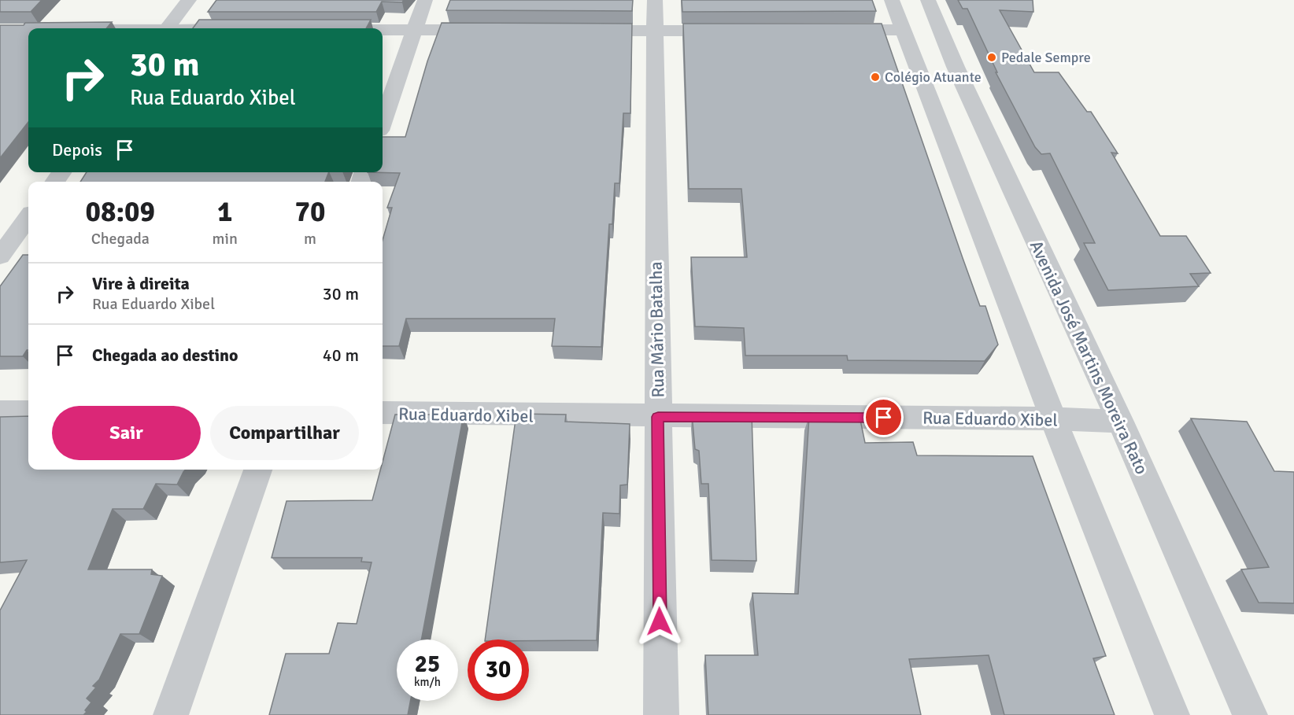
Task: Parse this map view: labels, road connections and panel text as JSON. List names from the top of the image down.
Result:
{
  "streets": {
    "street": ["Rua Mário Batalha", "Avenida José Martins Moreira Rato", "Rua Eduardo Xibel"]
  },
  "crossings": [
    ["Rua Mário Batalha", "Rua Eduardo Xibel"],
    ["Avenida José Martins Moreira Rato", "Rua Eduardo Xibel"]
  ],
  "places": ["Pedale Sempre", "Colégio Atuante"],
  "page": {
    "turn": ["30 m", "Rua Eduardo Xibel"],
    "then": "Depois",
    "eta": [
      "08:09",
      "Chegada",
      "1",
      "min",
      "70",
      "m"
    ],
    "list": [
      {
        "name": "Vire à direita",
        "note": "Rua Eduardo Xibel",
        "value": "30 m"
      },
      {
        "name": "Chegada ao destino",
        "value": "40 m"
      }
    ],
    "buttons": ["Sair", "Compartilhar"],
    "speed": "25 km/h",
    "limit": "30"
  }
}
